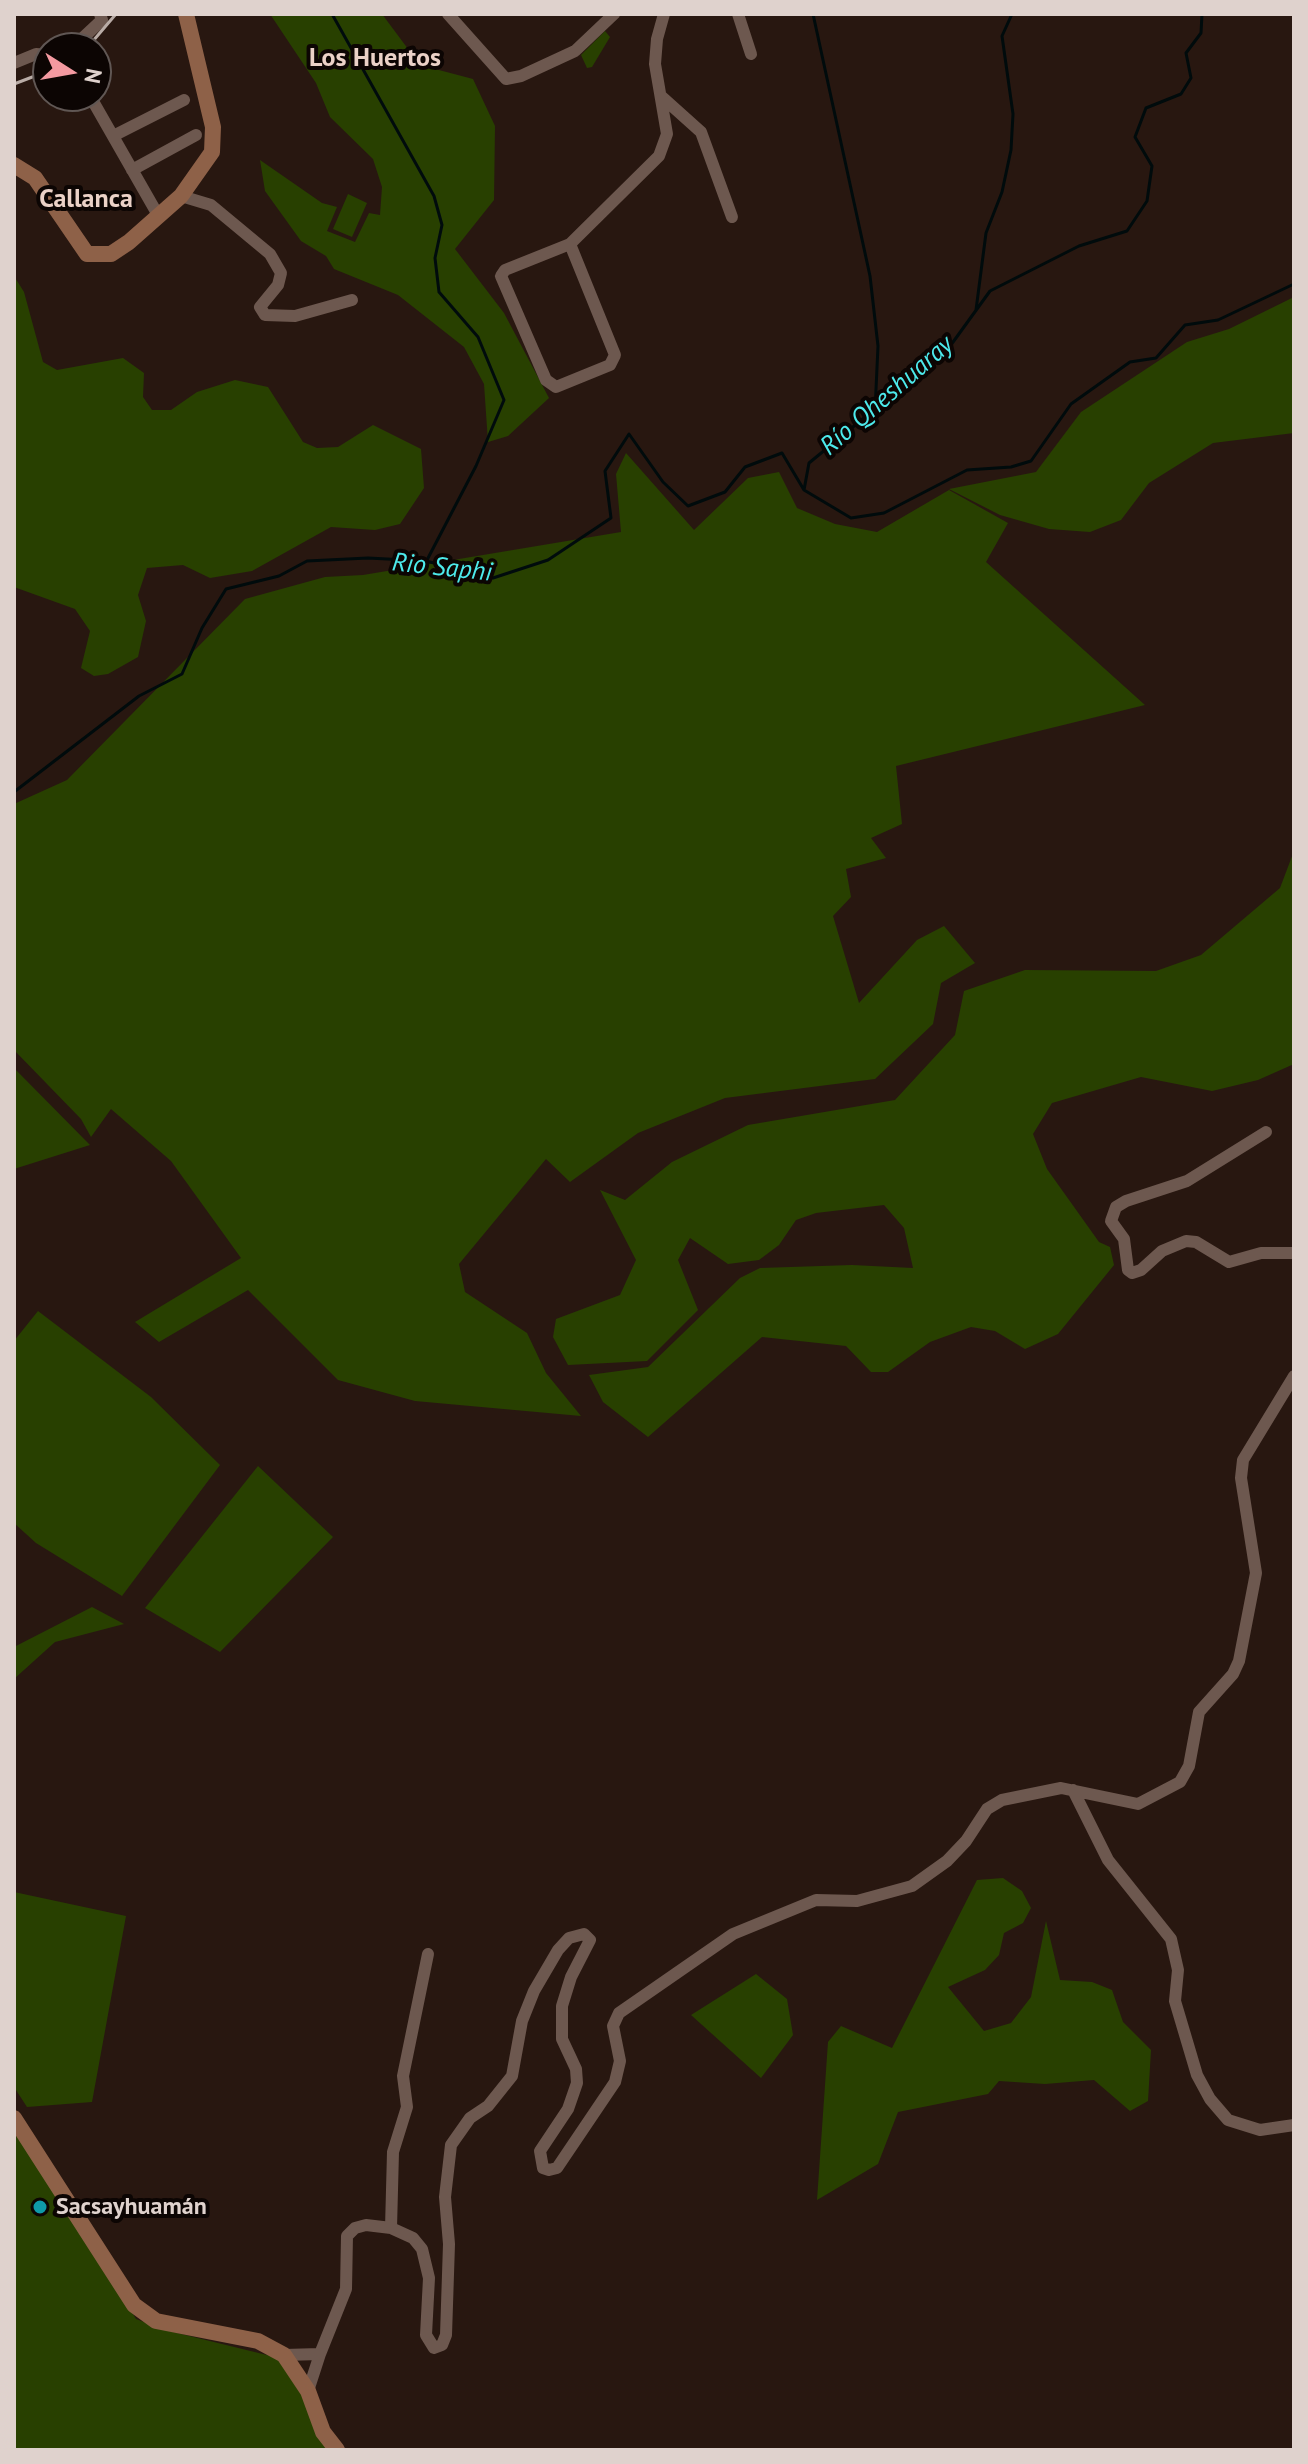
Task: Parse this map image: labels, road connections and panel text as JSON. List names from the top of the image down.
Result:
{
  "districts": ["Los Huertos", "Callanca"],
  "water": ["Río Qheshuaray", "Rio Saphi"],
  "places": ["Sacsayhuamán"],
  "north": "right"
}
